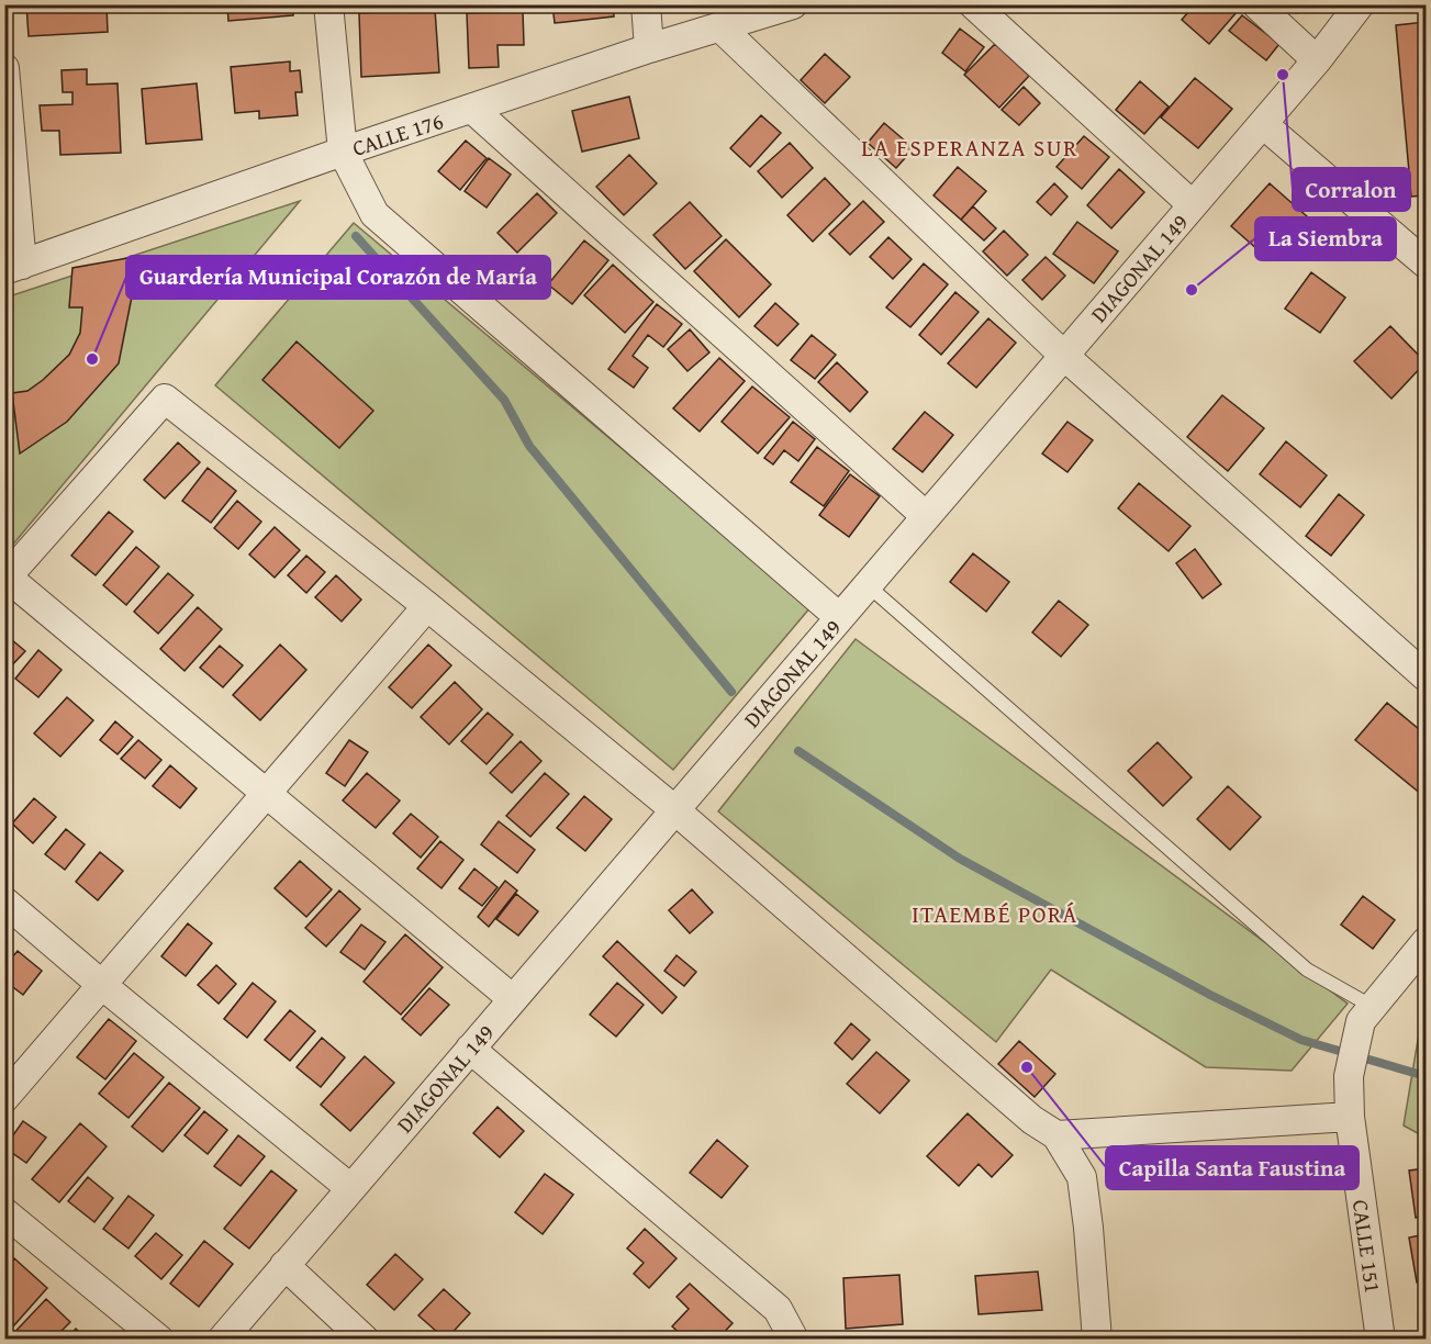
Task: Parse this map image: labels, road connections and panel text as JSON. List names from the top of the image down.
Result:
{
  "streets": {
    "street": ["CALLE 176", "DIAGONAL 149", "CALLE 151"]
  },
  "districts": ["LA ESPERANZA SUR", "ITAEMBÉ PORÁ"],
  "places": [
    "Corralon",
    "La Siembra",
    "Guardería Municipal Corazón de María",
    "Capilla Santa Faustina"
  ]
}
